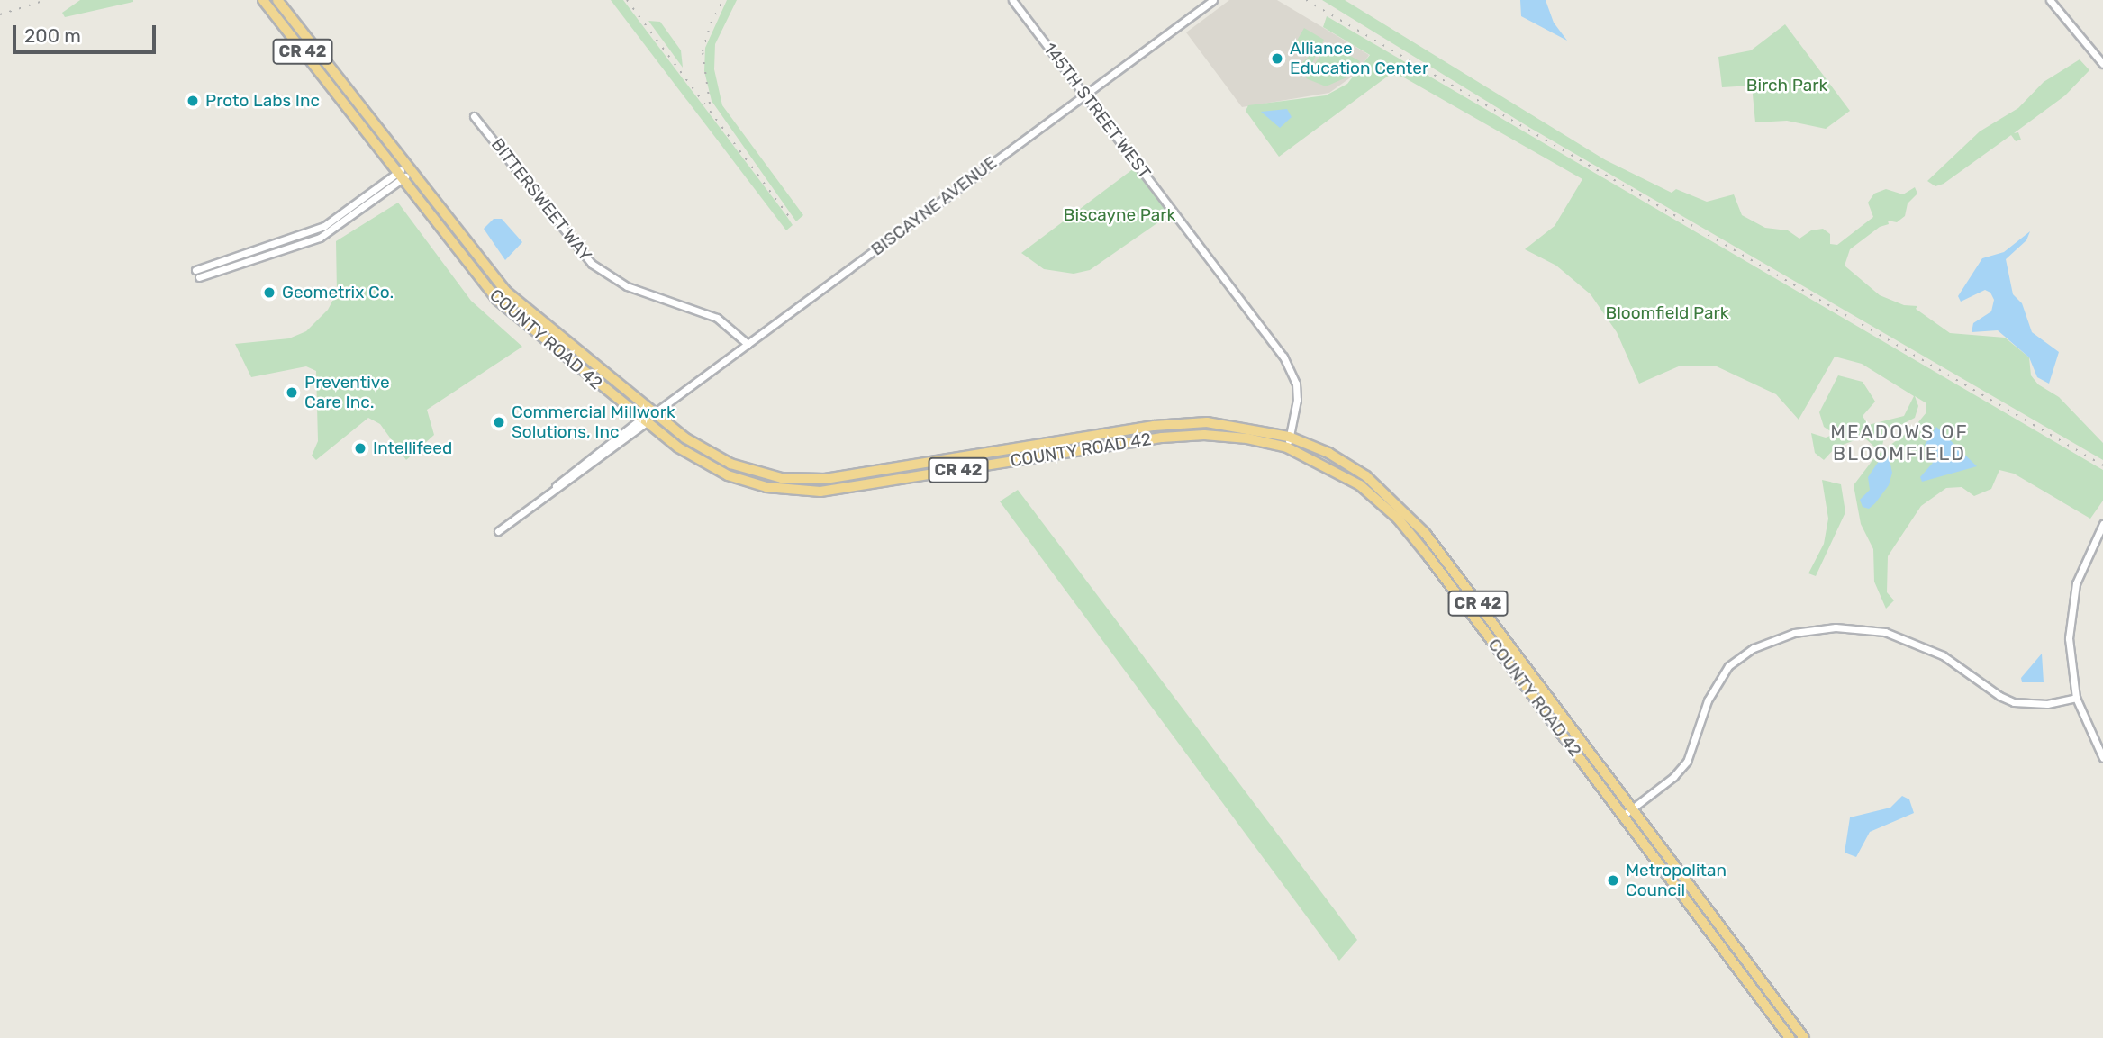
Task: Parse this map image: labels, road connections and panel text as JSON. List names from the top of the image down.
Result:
{
  "streets": {
    "highway": ["CR 42", "COUNTY ROAD 42"],
    "street": ["145TH STREET WEST", "BITTERSWEET WAY", "BISCAYNE AVENUE"]
  },
  "crossings": [
    ["145TH STREET WEST", "BISCAYNE AVENUE"],
    ["145TH STREET WEST", "COUNTY ROAD 42"],
    ["BITTERSWEET WAY", "BISCAYNE AVENUE"],
    ["BISCAYNE AVENUE", "COUNTY ROAD 42"]
  ],
  "districts": ["MEADOWS OF BLOOMFIELD"],
  "parks": ["Birch Park", "Biscayne Park", "Bloomfield Park"],
  "places": [
    "Alliance Education Center",
    "Proto Labs Inc",
    "Geometrix Co.",
    "Preventive Care Inc.",
    "Commercial Millwork Solutions, Inc",
    "Intellifeed",
    "Metropolitan Council"
  ],
  "scale_bar": "200 m"
}
